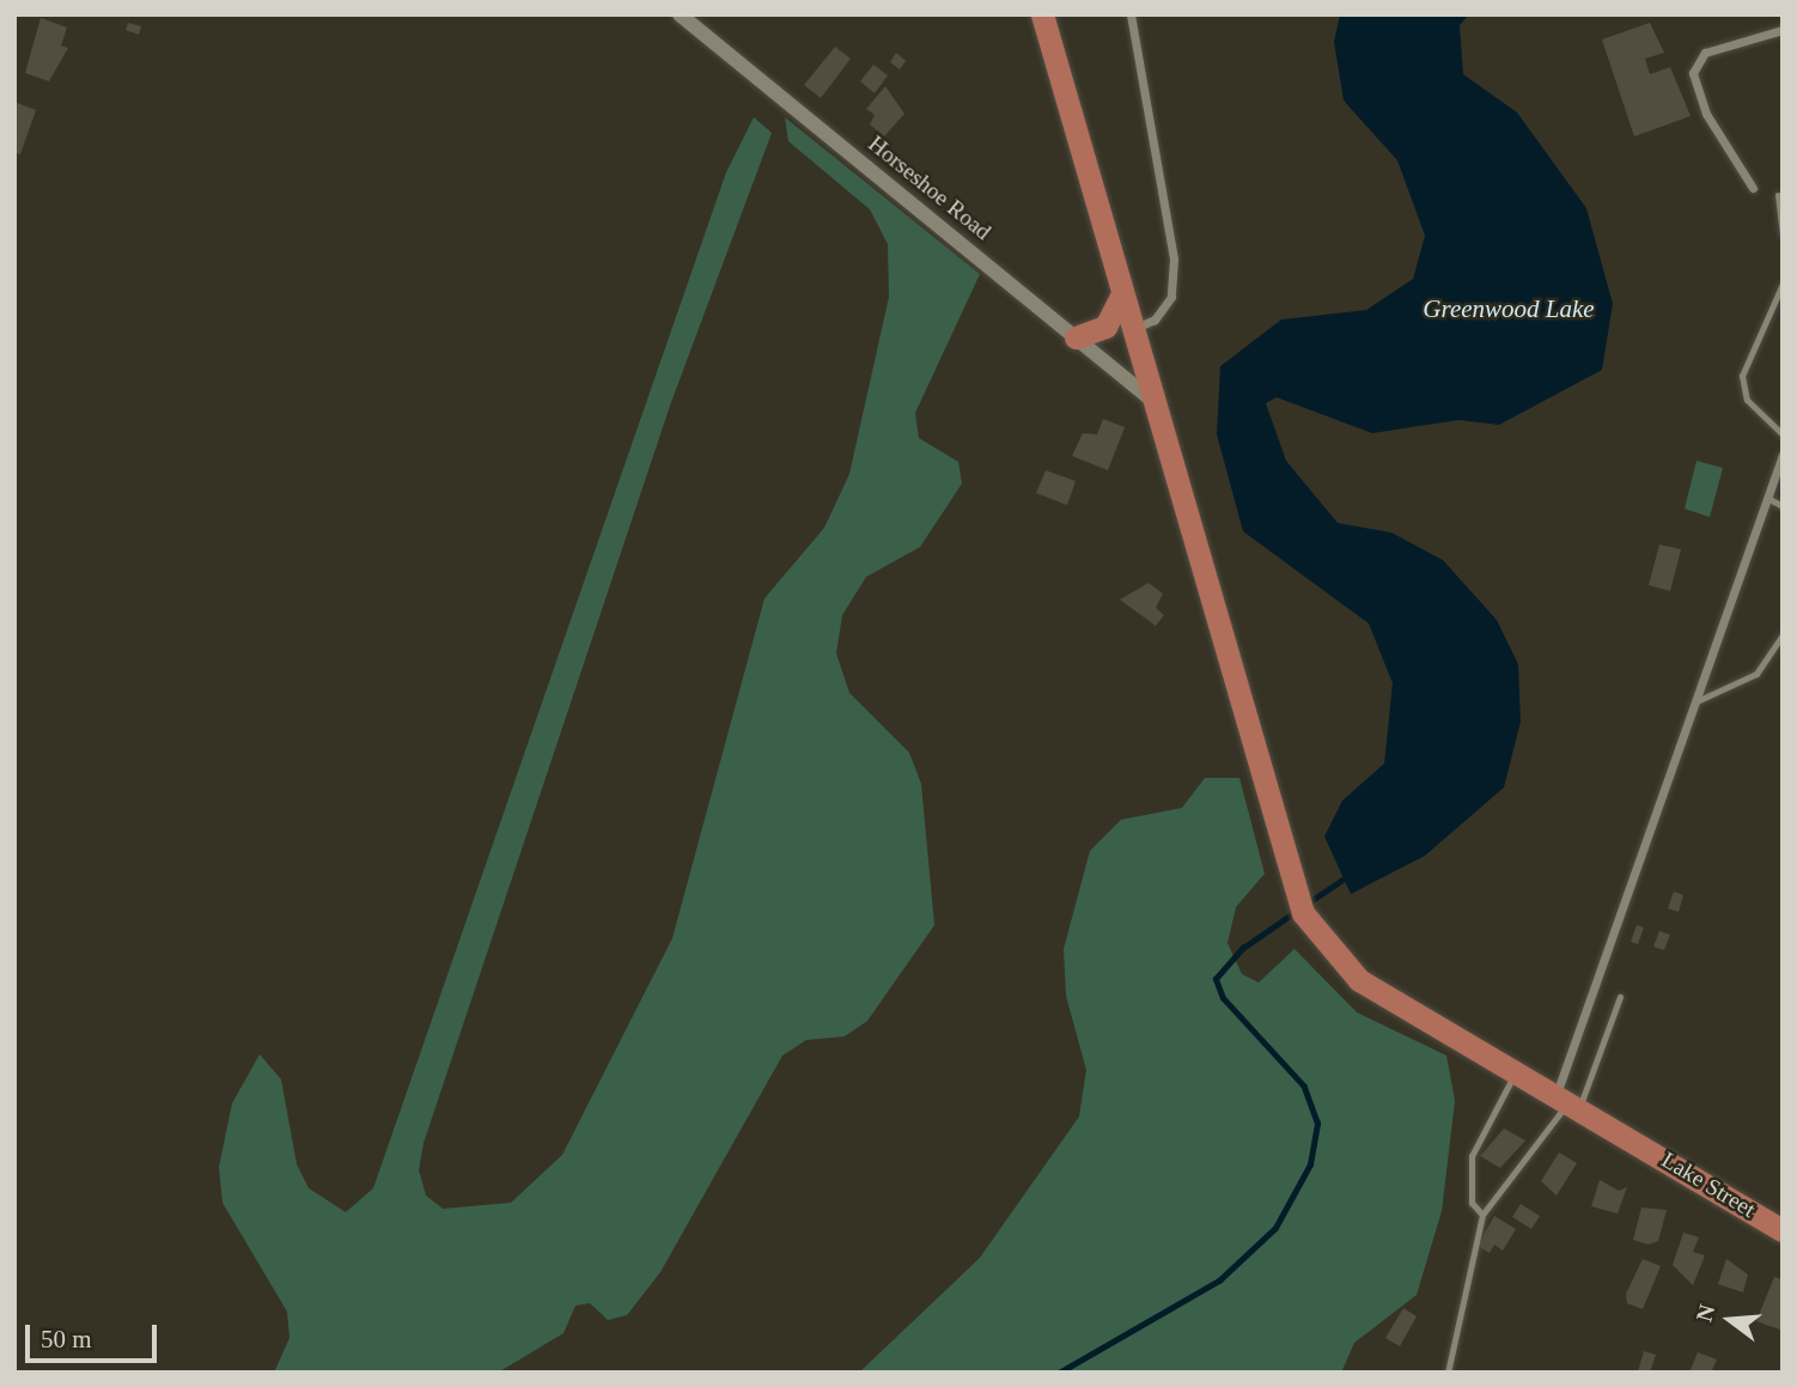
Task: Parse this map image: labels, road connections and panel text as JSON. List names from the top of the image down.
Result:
{
  "streets": {
    "main road": ["Lake Street"],
    "street": ["Horseshoe Road"]
  },
  "crossings": [
    ["Horseshoe Road", "Lake Street"]
  ],
  "water": ["Greenwood Lake"],
  "scale_bar": "50 m",
  "north": "left"
}
